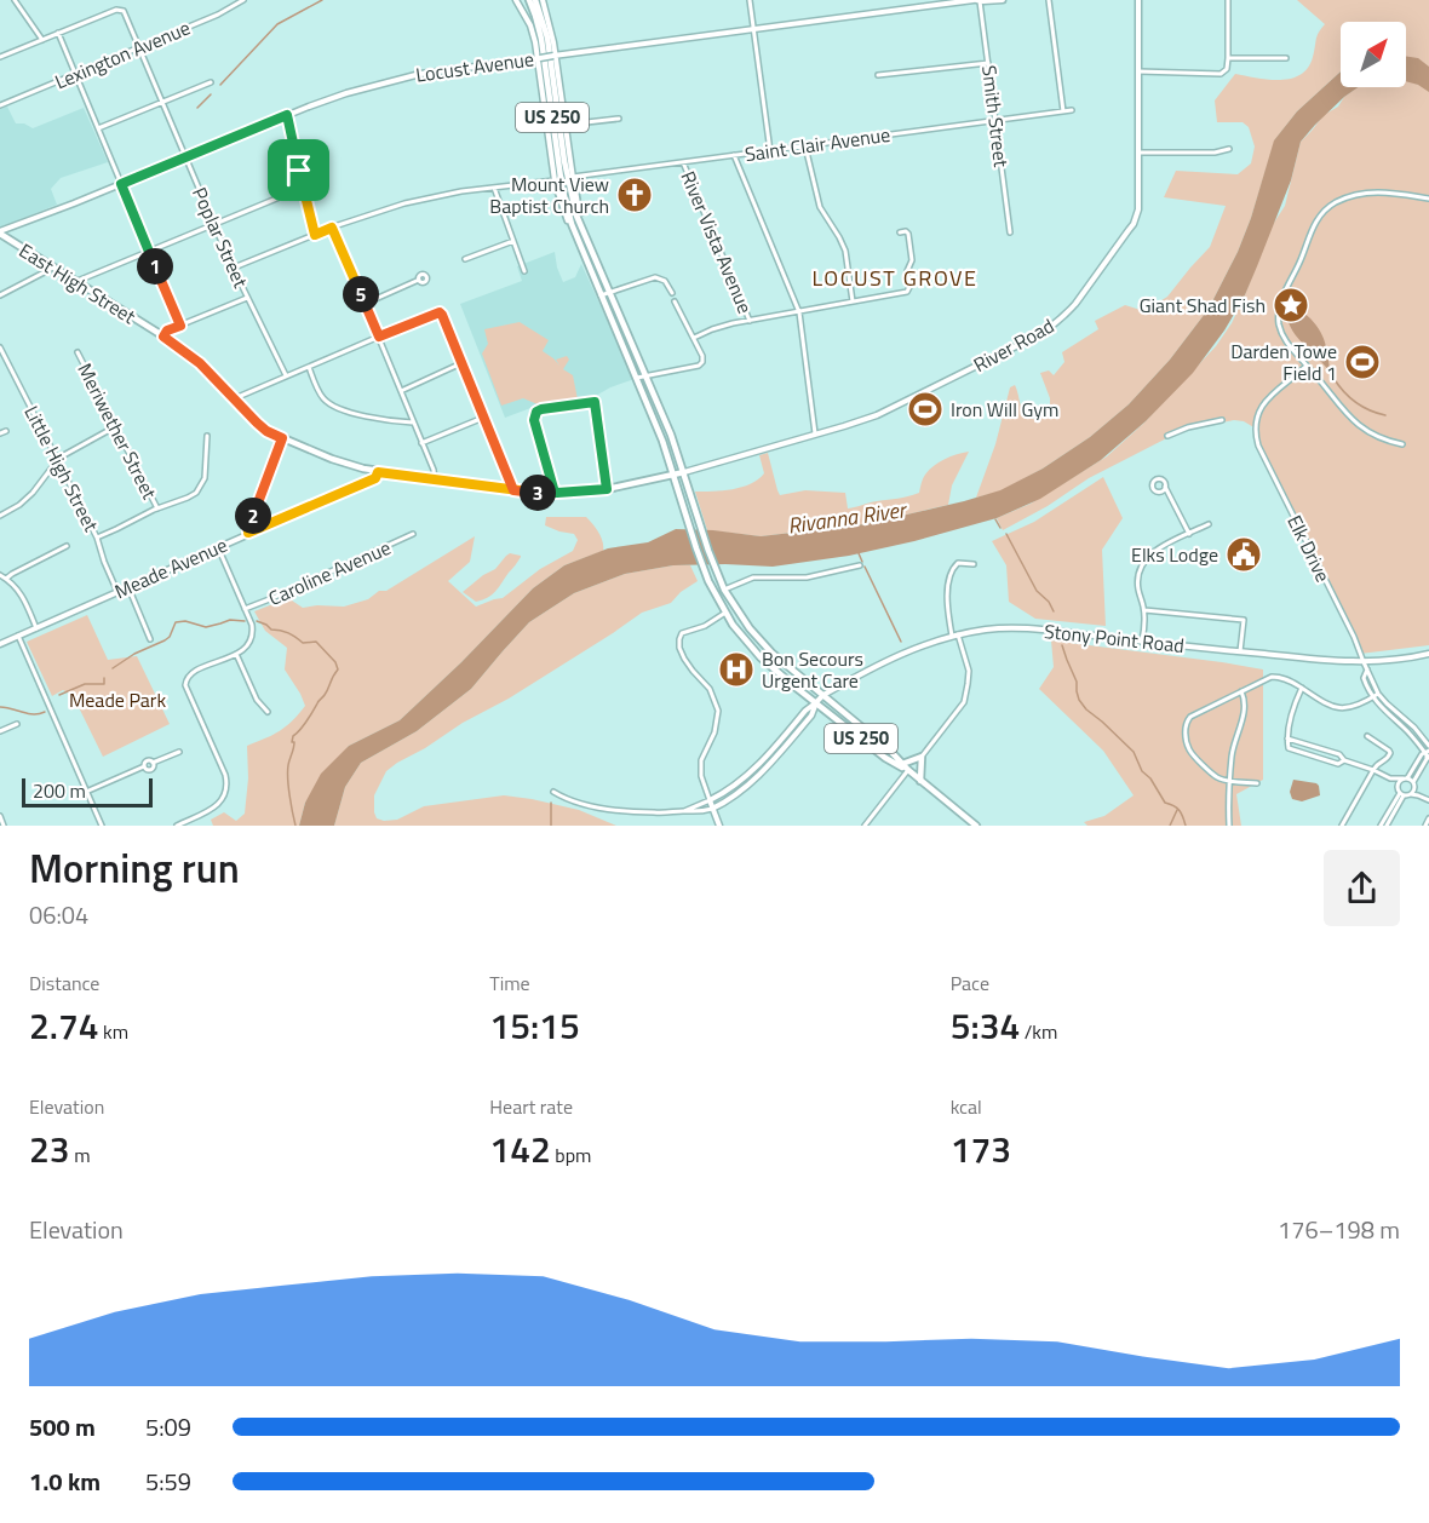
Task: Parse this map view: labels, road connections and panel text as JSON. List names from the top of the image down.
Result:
{
  "streets": {
    "main road": ["US 250", "East High Street"],
    "street": [
      "Lexington Avenue",
      "Locust Avenue",
      "Smith Street",
      "Saint Clair Avenue",
      "Poplar Street",
      "River Vista Avenue",
      "River Road",
      "Meriwether Street",
      "Little High Street",
      "Elk Drive",
      "Meade Avenue",
      "Caroline Avenue",
      "Stony Point Road"
    ]
  },
  "crossings": [
    ["Lexington Avenue", "Poplar Street"],
    ["Locust Avenue", "Smith Street"],
    ["Locust Avenue", "Poplar Street"],
    ["Locust Avenue", "East High Street"],
    ["Smith Street", "Saint Clair Avenue"],
    ["US 250", "East High Street"],
    ["US 250", "River Road"],
    ["US 250", "Stony Point Road"],
    ["Saint Clair Avenue", "River Vista Avenue"],
    ["East High Street", "River Road"],
    ["East High Street", "Meade Avenue"],
    ["Little High Street", "Meade Avenue"],
    ["Elk Drive", "Stony Point Road"]
  ],
  "districts": ["LOCUST GROVE"],
  "water": ["Rivanna River"],
  "parks": ["Meade Park"],
  "places": {
    "church": ["Mount View Baptist Church"],
    "place": ["Giant Shad Fish"],
    "sports": ["Darden Towe Field 1", "Iron Will Gym"],
    "public building": ["Elks Lodge"],
    "hospital": ["Bon Secours Urgent Care"]
  },
  "scale_bar": "200 m",
  "north": "top right",
  "page": {
    "pins": [
      "1",
      "5",
      "3",
      "2"
    ],
    "scale": "200 m",
    "heading": ["Morning run", "06:04"],
    "stats": [
      ["Distance", "2.74 km"],
      ["Time", "15:15"],
      ["Pace", "5:34 /km"],
      ["Elevation", "23 m"],
      ["Heart rate", "142 bpm"],
      ["kcal", "173"]
    ],
    "chart": ["Elevation", "176–198 m"],
    "list": [
      {
        "name": "500 m",
        "note": "5:09"
      },
      {
        "name": "1.0 km",
        "note": "5:59"
      }
    ]
  }
}
